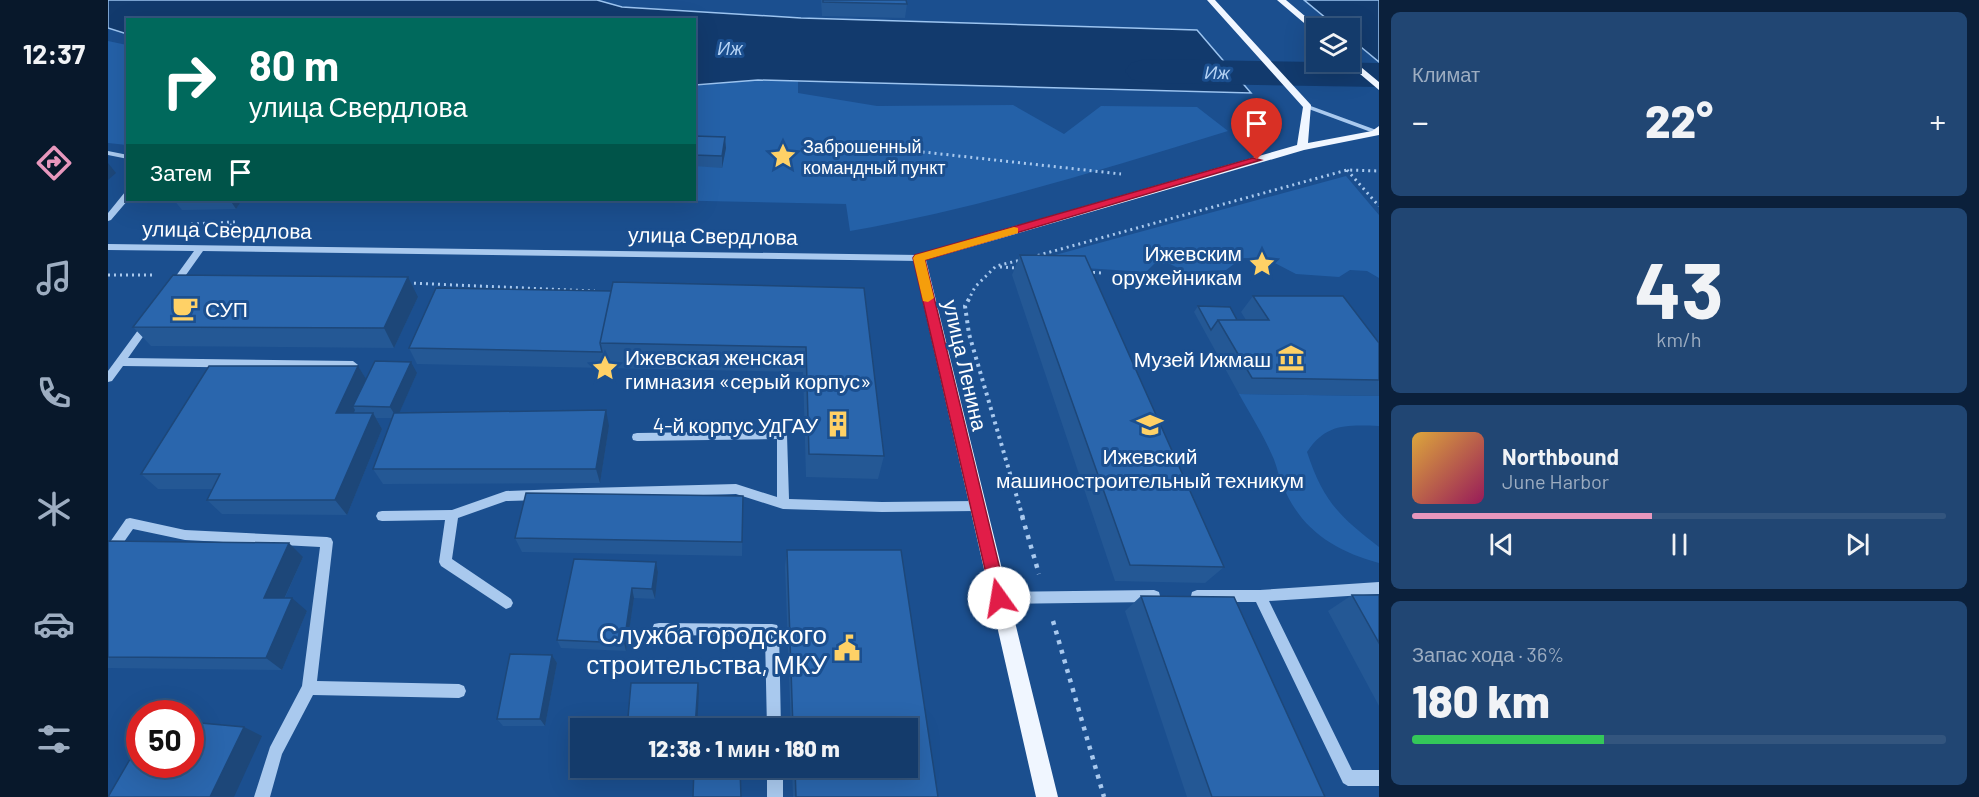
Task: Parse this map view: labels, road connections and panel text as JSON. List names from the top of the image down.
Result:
{
  "streets": {
    "main road": ["улица Свердлова", "улица Ленина"]
  },
  "crossings": [
    ["улица Свердлова", "улица Ленина"]
  ],
  "water": ["Иж"],
  "places": {
    "place": ["Заброшенный командный пункт", "Ижевским оружейникам", "Ижевская женская гимназия «серый корпус»"],
    "cafe": ["СУП"],
    "museum": ["Музей Ижмаш"],
    "building": ["4-й корпус УдГАУ"],
    "school or university": ["Ижевский машиностроительный техникум"],
    "public building": ["Служба городского строительства, МКУ"]
  },
  "page": {
    "tabs": "12:37",
    "tile": [
      "Климат",
      ["43", "km/h"],
      ["Запас хода · 36%", "180 km"]
    ],
    "turn": ["80 m", "улица Свердлова"],
    "heat": ["−", "22°", "+"],
    "then": "Затем",
    "song": ["Northbound", "June Harbor"],
    "limit": "50",
    "trip": "12:38 · 1 мин · 180 m"
  }
}
